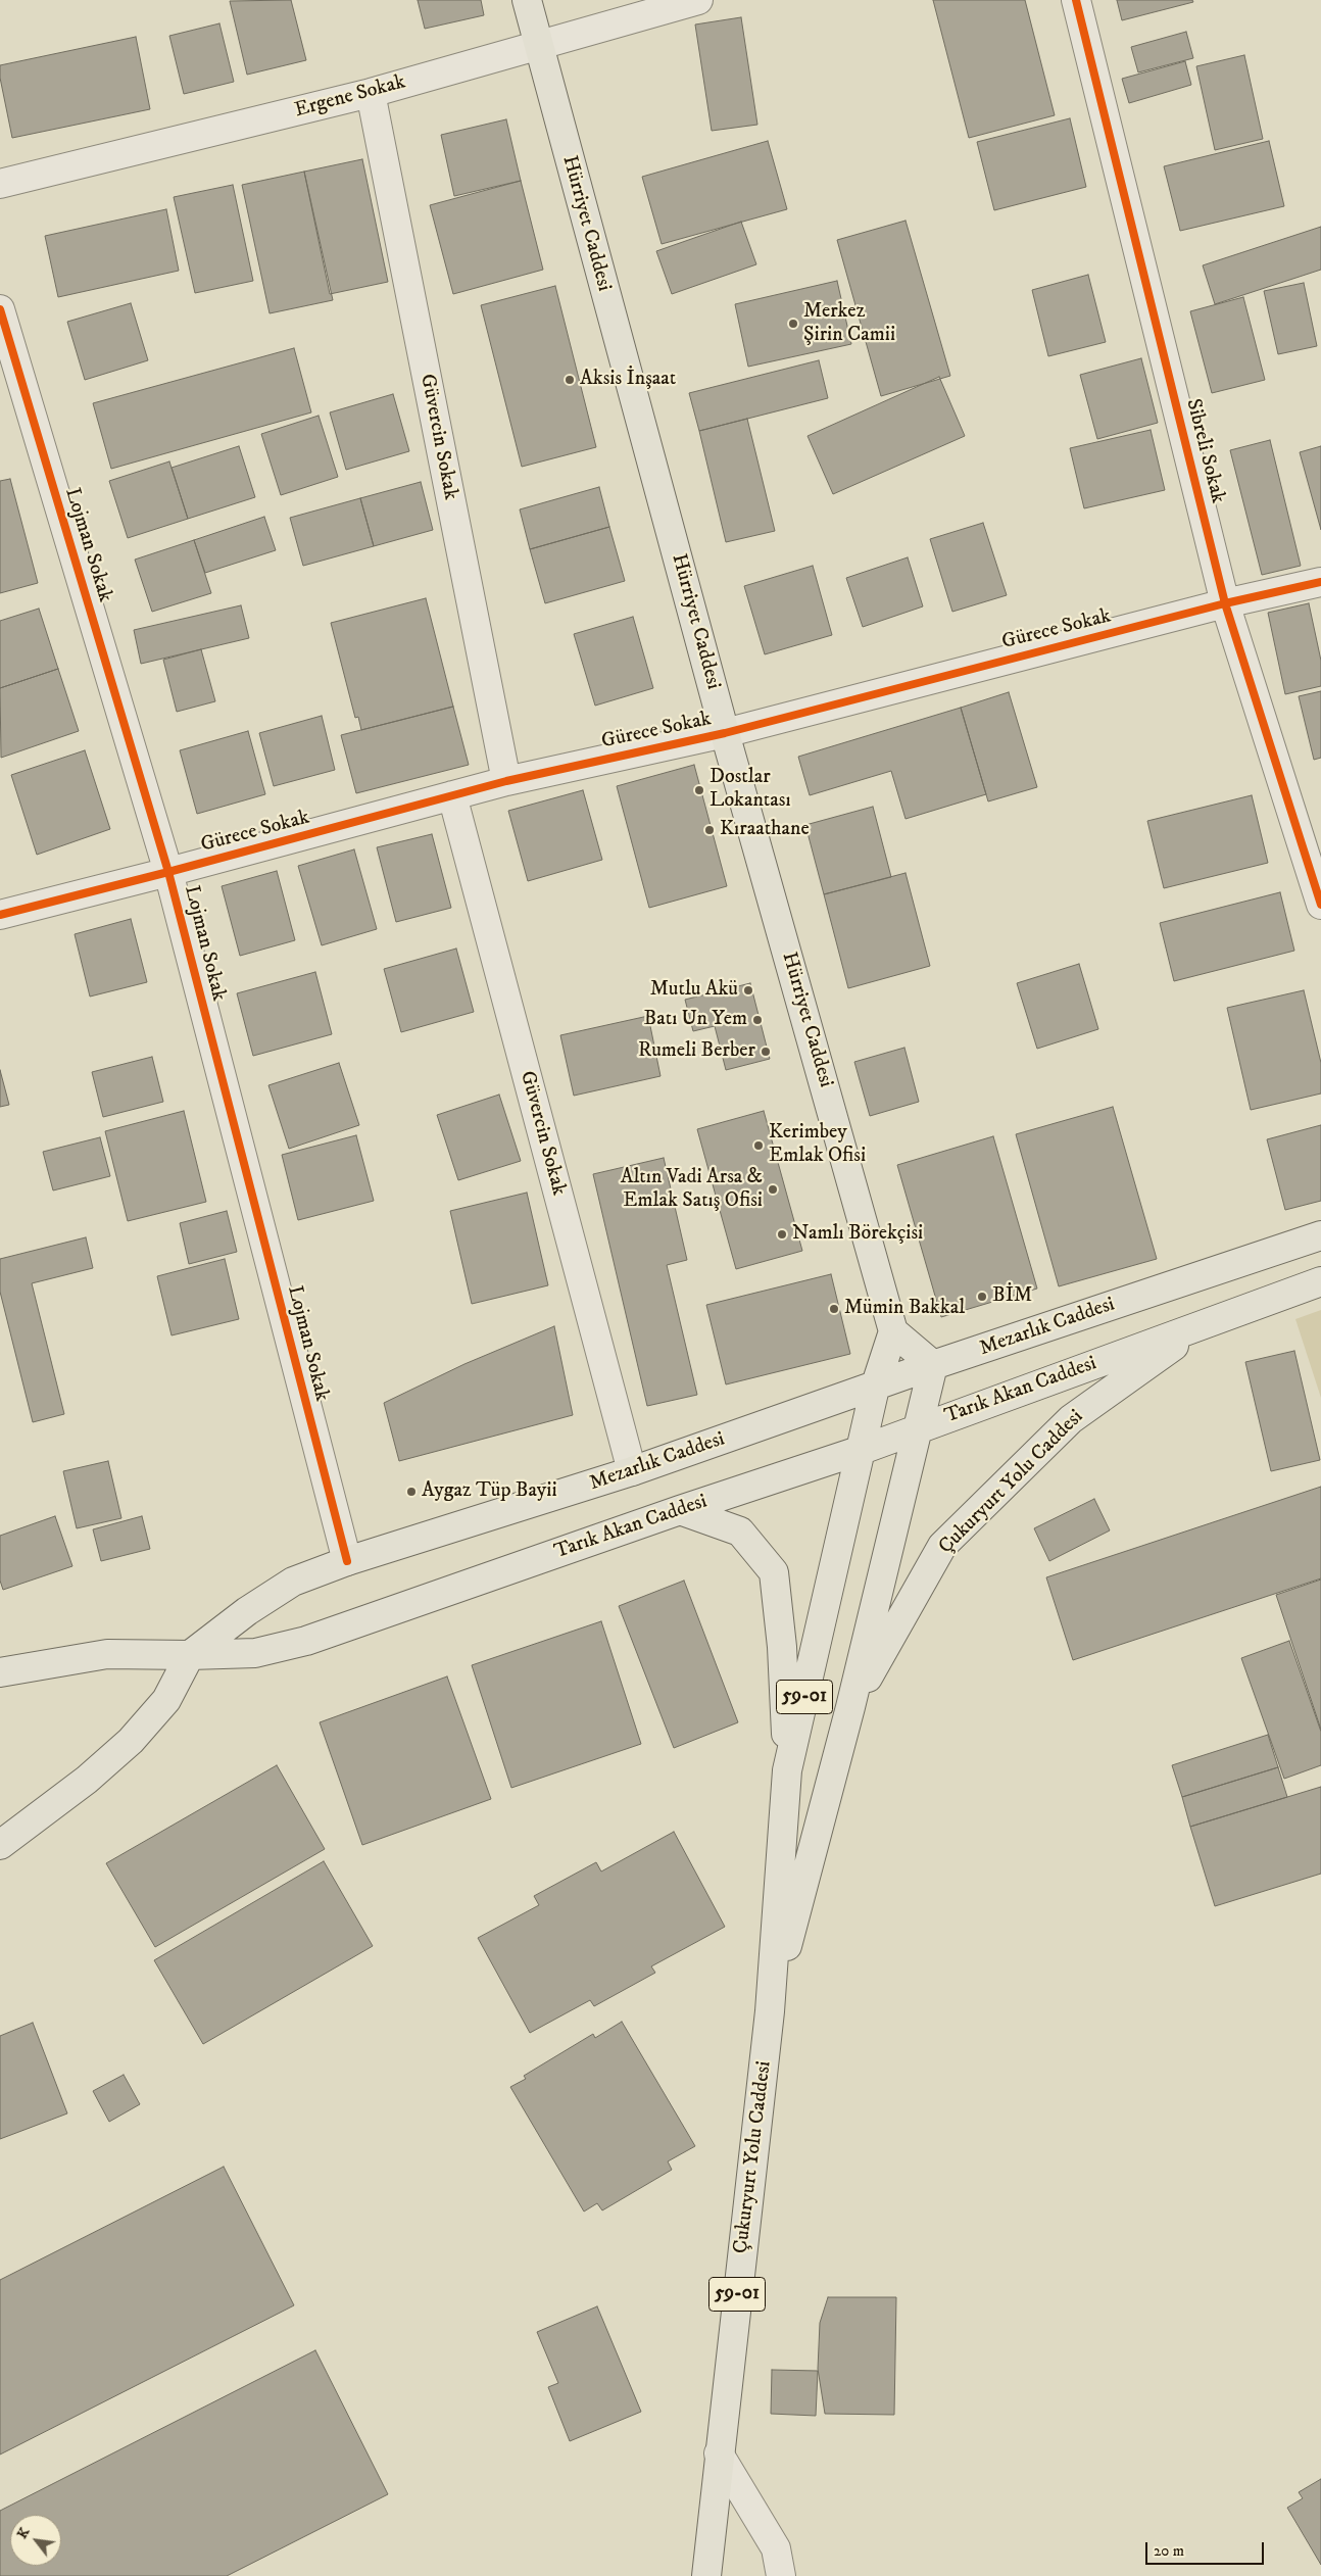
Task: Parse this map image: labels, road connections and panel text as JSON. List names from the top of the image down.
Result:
{
  "streets": {
    "main road": [
      "Hürriyet Caddesi",
      "Mezarlık Caddesi",
      "Tarık Akan Caddesi",
      "Çukuryurt Yolu Caddesi",
      "59-01"
    ],
    "street": [
      "Ergene Sokak",
      "Güvercin Sokak",
      "Sibreli Sokak",
      "Lojman Sokak",
      "Gürece Sokak"
    ]
  },
  "crossings": [
    ["Ergene Sokak", "Hürriyet Caddesi"],
    ["Ergene Sokak", "Güvercin Sokak"],
    ["Hürriyet Caddesi", "Gürece Sokak"],
    ["Hürriyet Caddesi", "Çukuryurt Yolu Caddesi"],
    ["Güvercin Sokak", "Gürece Sokak"],
    ["Güvercin Sokak", "Mezarlık Caddesi"],
    ["Sibreli Sokak", "Gürece Sokak"],
    ["Lojman Sokak", "Gürece Sokak"],
    ["Lojman Sokak", "Mezarlık Caddesi"],
    ["Mezarlık Caddesi", "Tarık Akan Caddesi"],
    ["Mezarlık Caddesi", "Çukuryurt Yolu Caddesi"],
    ["Tarık Akan Caddesi", "Çukuryurt Yolu Caddesi"]
  ],
  "places": [
    "Merkez Şirin Camii",
    "Aksis İnşaat",
    "Dostlar Lokantası",
    "Kıraathane",
    "Mutlu Akü",
    "Batı Un Yem",
    "Rumeli Berber",
    "Kerimbey Emlak Ofisi",
    "Altın Vadi Arsa & Emlak Satış Ofisi",
    "Namlı Börekçisi",
    "BİM",
    "Mümin Bakkal",
    "Aygaz Tüp Bayii"
  ],
  "scale_bar": "20 m",
  "north": "top left"
}
